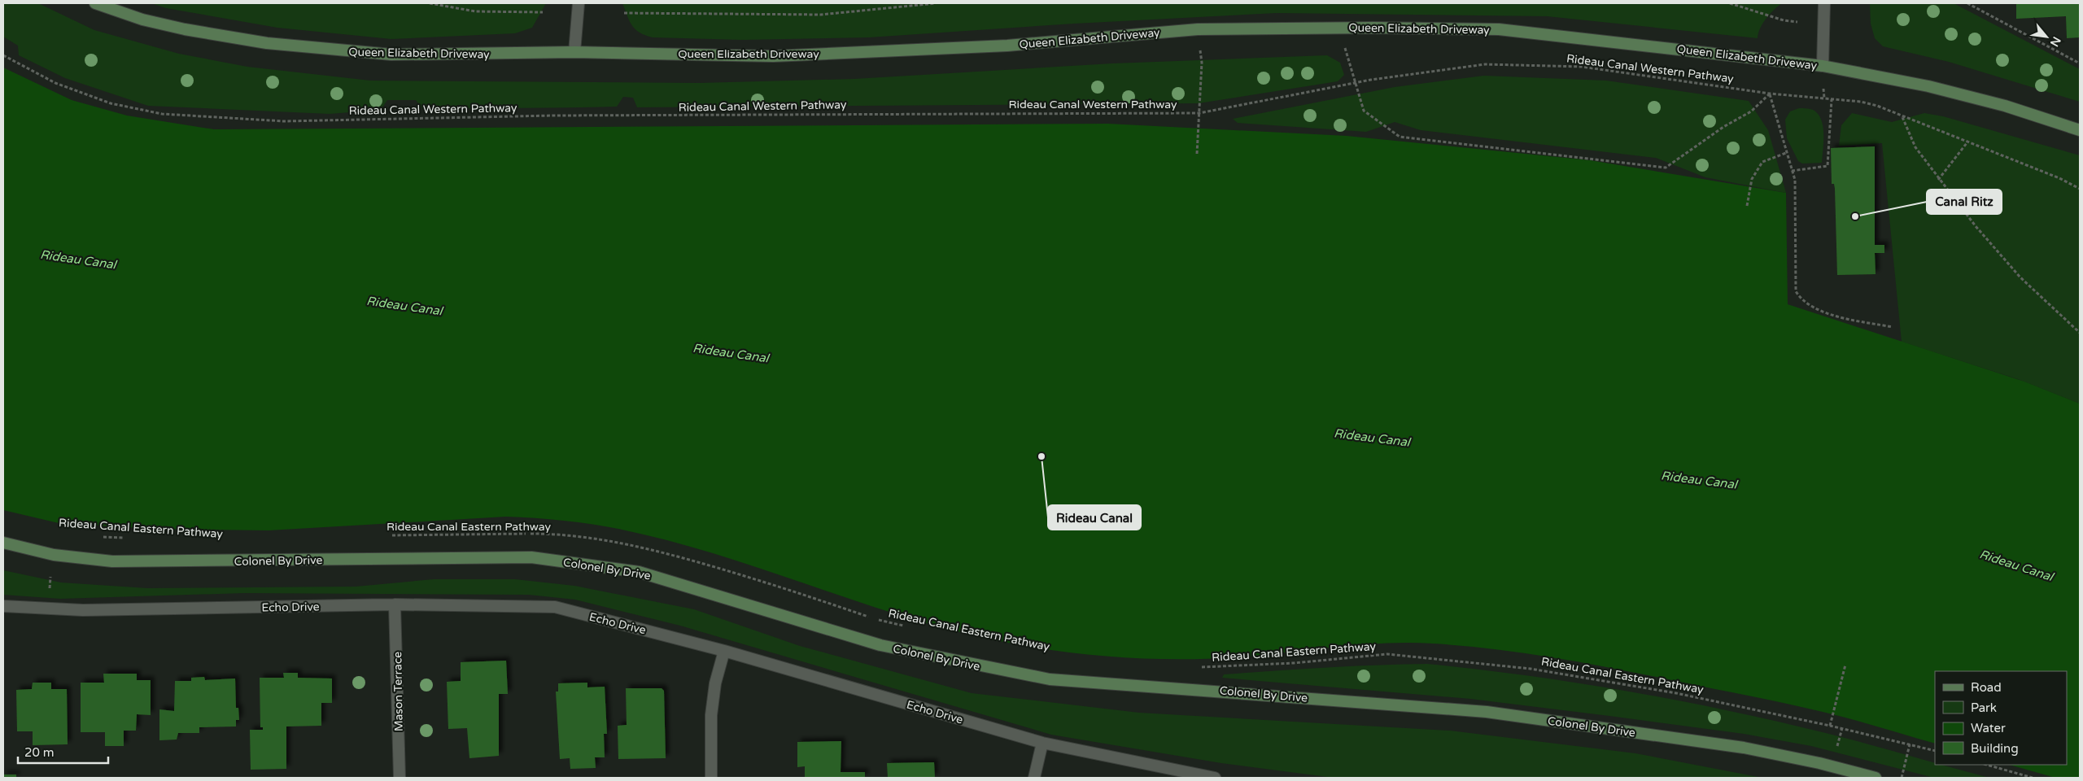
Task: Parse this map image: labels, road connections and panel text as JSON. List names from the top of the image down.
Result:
{
  "streets": {
    "main road": ["Queen Elizabeth Driveway", "Colonel By Drive"],
    "street": ["Echo Drive", "Mason Terrace"],
    "path": ["Rideau Canal Western Pathway", "Rideau Canal Eastern Pathway"]
  },
  "crossings": [
    ["Echo Drive", "Mason Terrace"]
  ],
  "water": ["Rideau Canal"],
  "places": ["Canal Ritz", "Rideau Canal"],
  "legend": [
    "Road",
    "Park",
    "Water",
    "Building"
  ],
  "scale_bar": "20 m",
  "north": "bottom right"
}
